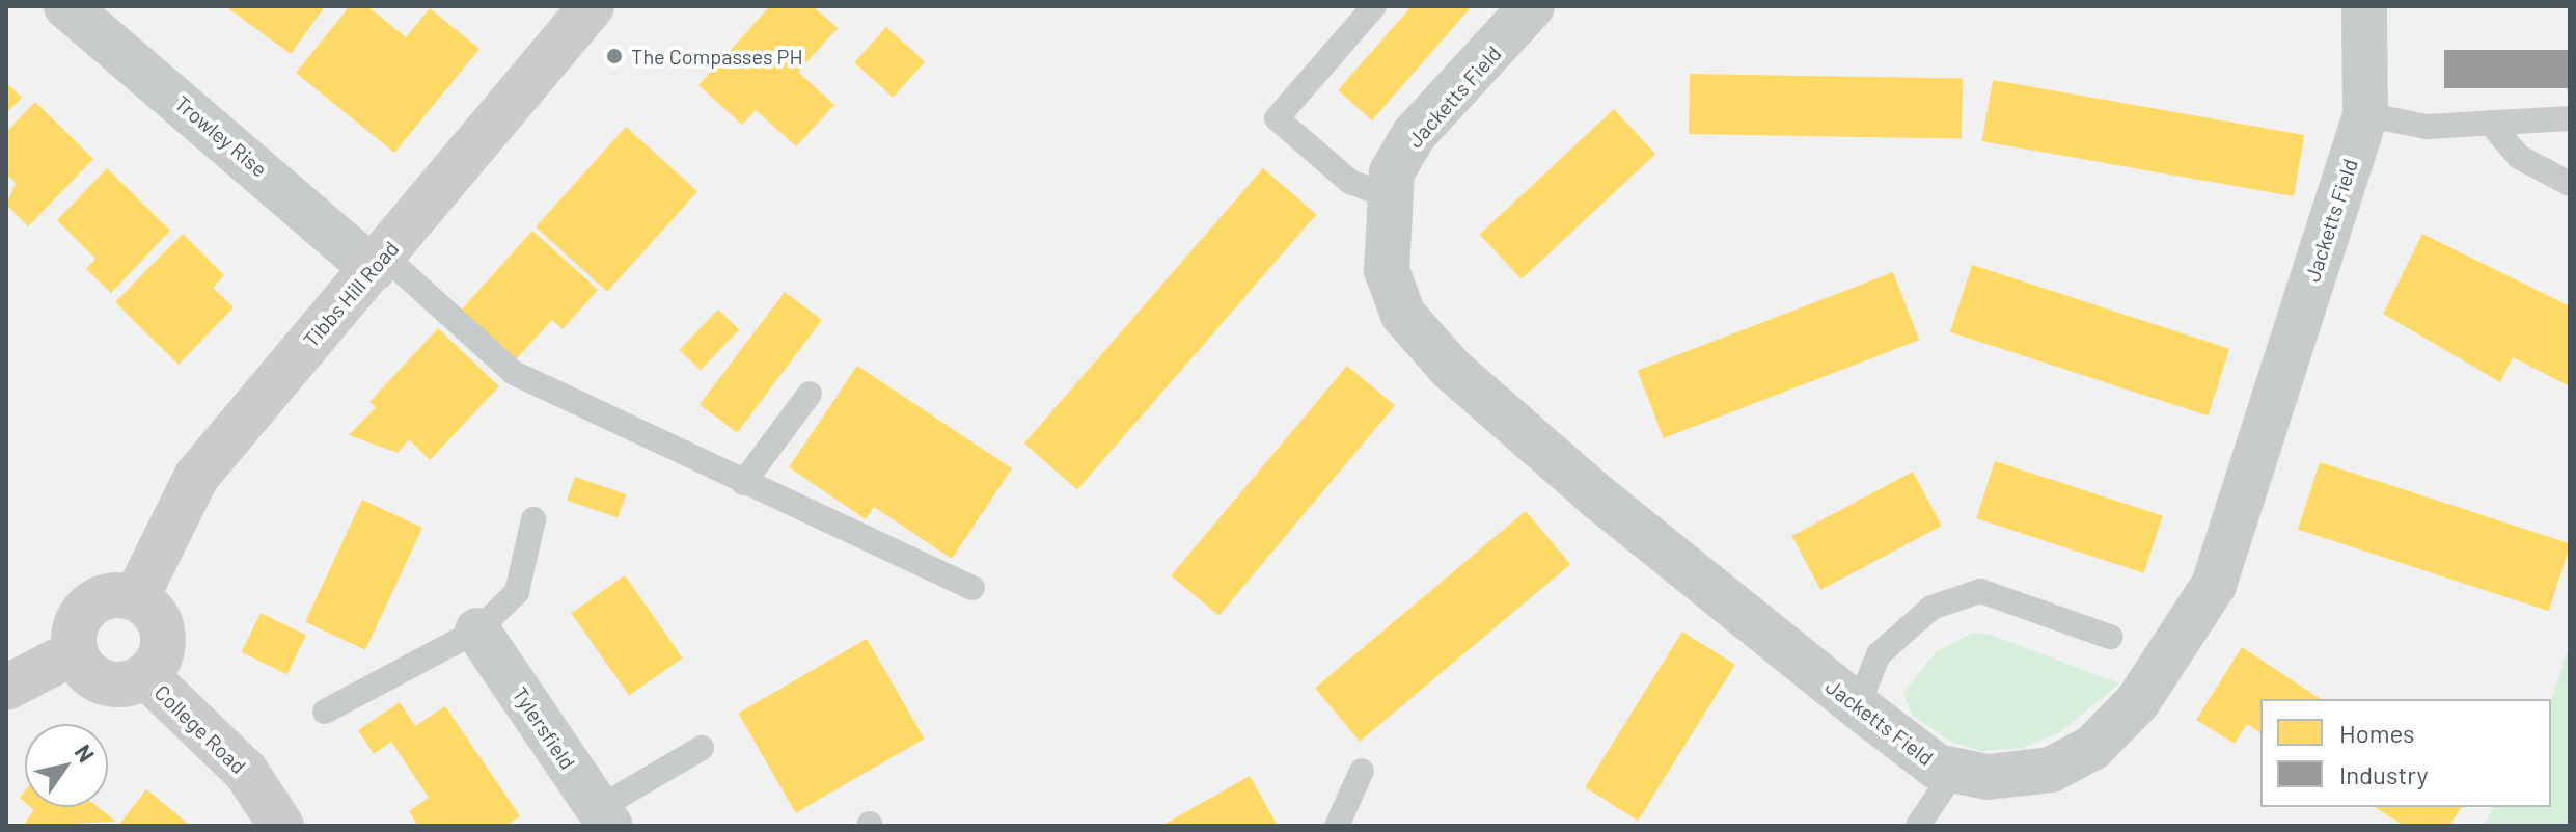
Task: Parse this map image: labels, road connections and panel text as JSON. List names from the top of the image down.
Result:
{
  "streets": {
    "street": [
      "Jacketts Field",
      "Trowley Rise",
      "Tibbs Hill Road",
      "Tylersfield",
      "College Road"
    ]
  },
  "crossings": [
    ["Trowley Rise", "Tibbs Hill Road"],
    ["Tibbs Hill Road", "College Road"]
  ],
  "places": ["The Compasses PH"],
  "legend": ["Homes", "Industry"],
  "north": "top right"
}
